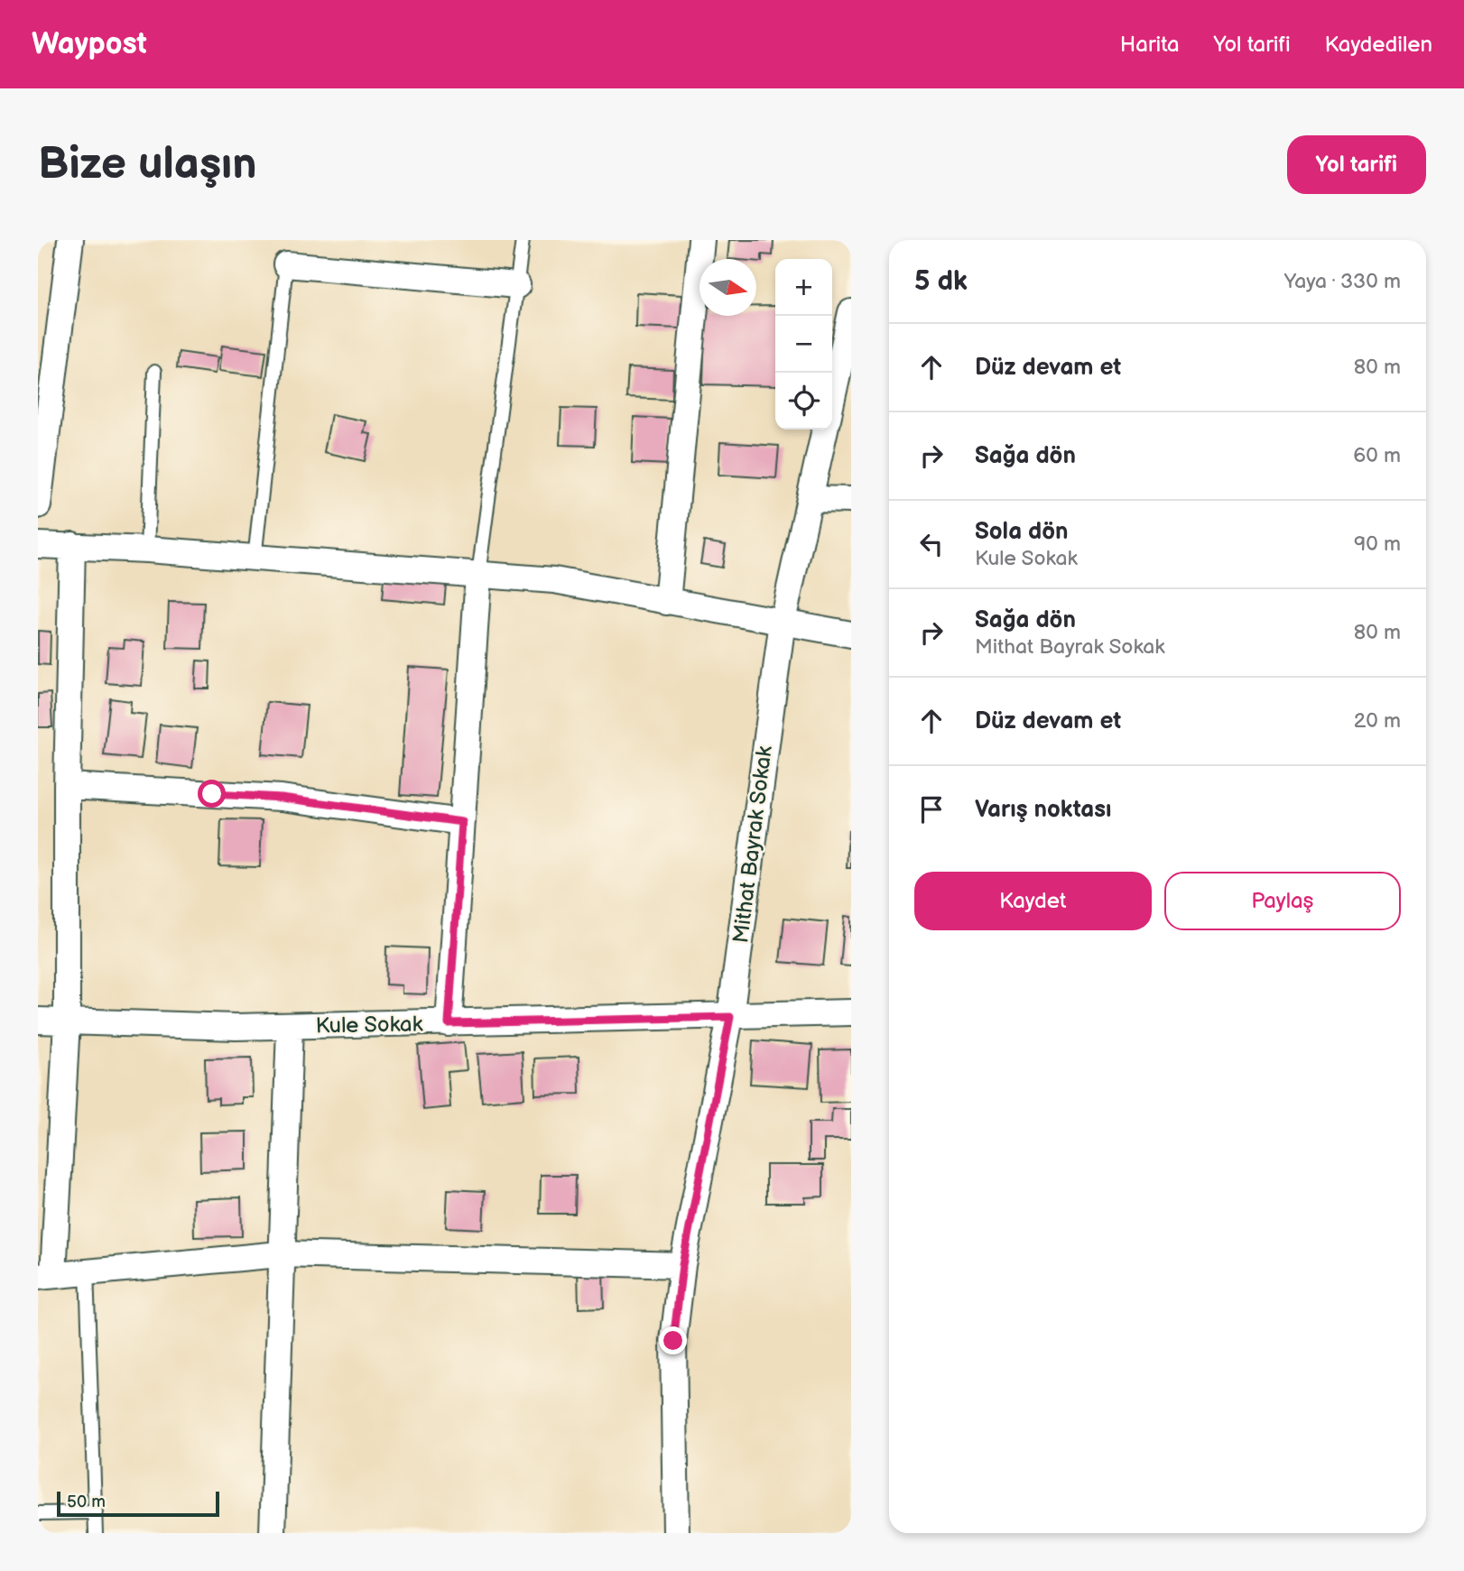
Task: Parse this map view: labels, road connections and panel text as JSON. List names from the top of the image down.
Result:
{
  "streets": {
    "street": ["Mithat Bayrak Sokak", "Kule Sokak"]
  },
  "crossings": [
    ["Mithat Bayrak Sokak", "Kule Sokak"]
  ],
  "scale_bar": "50 m",
  "north": "right",
  "page": {
    "header": "Waypost",
    "nav": ["Harita", "Yol tarifi", "Kaydedilen"],
    "buttons": [
      "Yol tarifi",
      ["Kaydet", "Paylaş"]
    ],
    "title": "Bize ulaşın",
    "heading": ["5 dk", "Yaya · 330 m"],
    "map_buttons": ["+", "−"],
    "list": [
      ["Düz devam et", "80 m"],
      ["Sağa dön", "60 m"],
      ["Sola dön", "Kule Sokak", "90 m"],
      ["Sağa dön", "Mithat Bayrak Sokak", "80 m"],
      ["Düz devam et", "20 m"],
      "Varış noktası"
    ],
    "scale": "50 m"
  }
}
